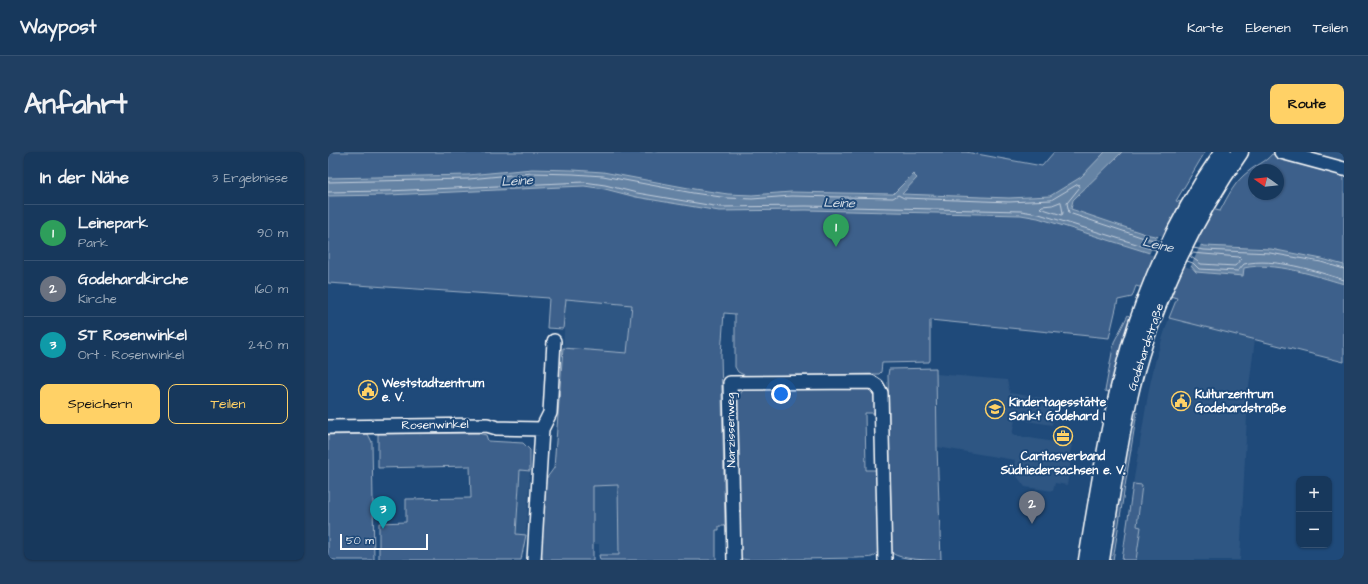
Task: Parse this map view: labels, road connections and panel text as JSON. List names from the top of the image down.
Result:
{
  "streets": {
    "street": ["Godehardstraße", "Rosenwinkel", "Narzissenweg"]
  },
  "water": ["Leine"],
  "places": {
    "public building": ["Weststadtzentrum e. V.", "Kulturzentrum Godehardstraße"],
    "school or university": ["Kindertagesstätte Sankt Godehard I"],
    "office": ["Caritasverband Südniedersachsen e. V."]
  },
  "scale_bar": "50 m",
  "north": "left",
  "page": {
    "header": "Waypost",
    "nav": ["Karte", "Ebenen", "Teilen"],
    "buttons": [
      "Route",
      ["Speichern", "Teilen"]
    ],
    "title": "Anfahrt",
    "heading": ["In der Nähe", "3 Ergebnisse"],
    "list": [
      {
        "mark": "1",
        "name": "Leinepark",
        "note": "Park",
        "value": "90 m"
      },
      {
        "mark": "2",
        "name": "Godehardkirche",
        "note": "Kirche",
        "value": "160 m"
      },
      {
        "mark": "3",
        "name": "ST Rosenwinkel",
        "note": "Ort · Rosenwinkel",
        "value": "240 m"
      }
    ],
    "pins": ["1", "2", "3"],
    "map_buttons": ["+", "−"],
    "scale": "50 m"
  }
}
